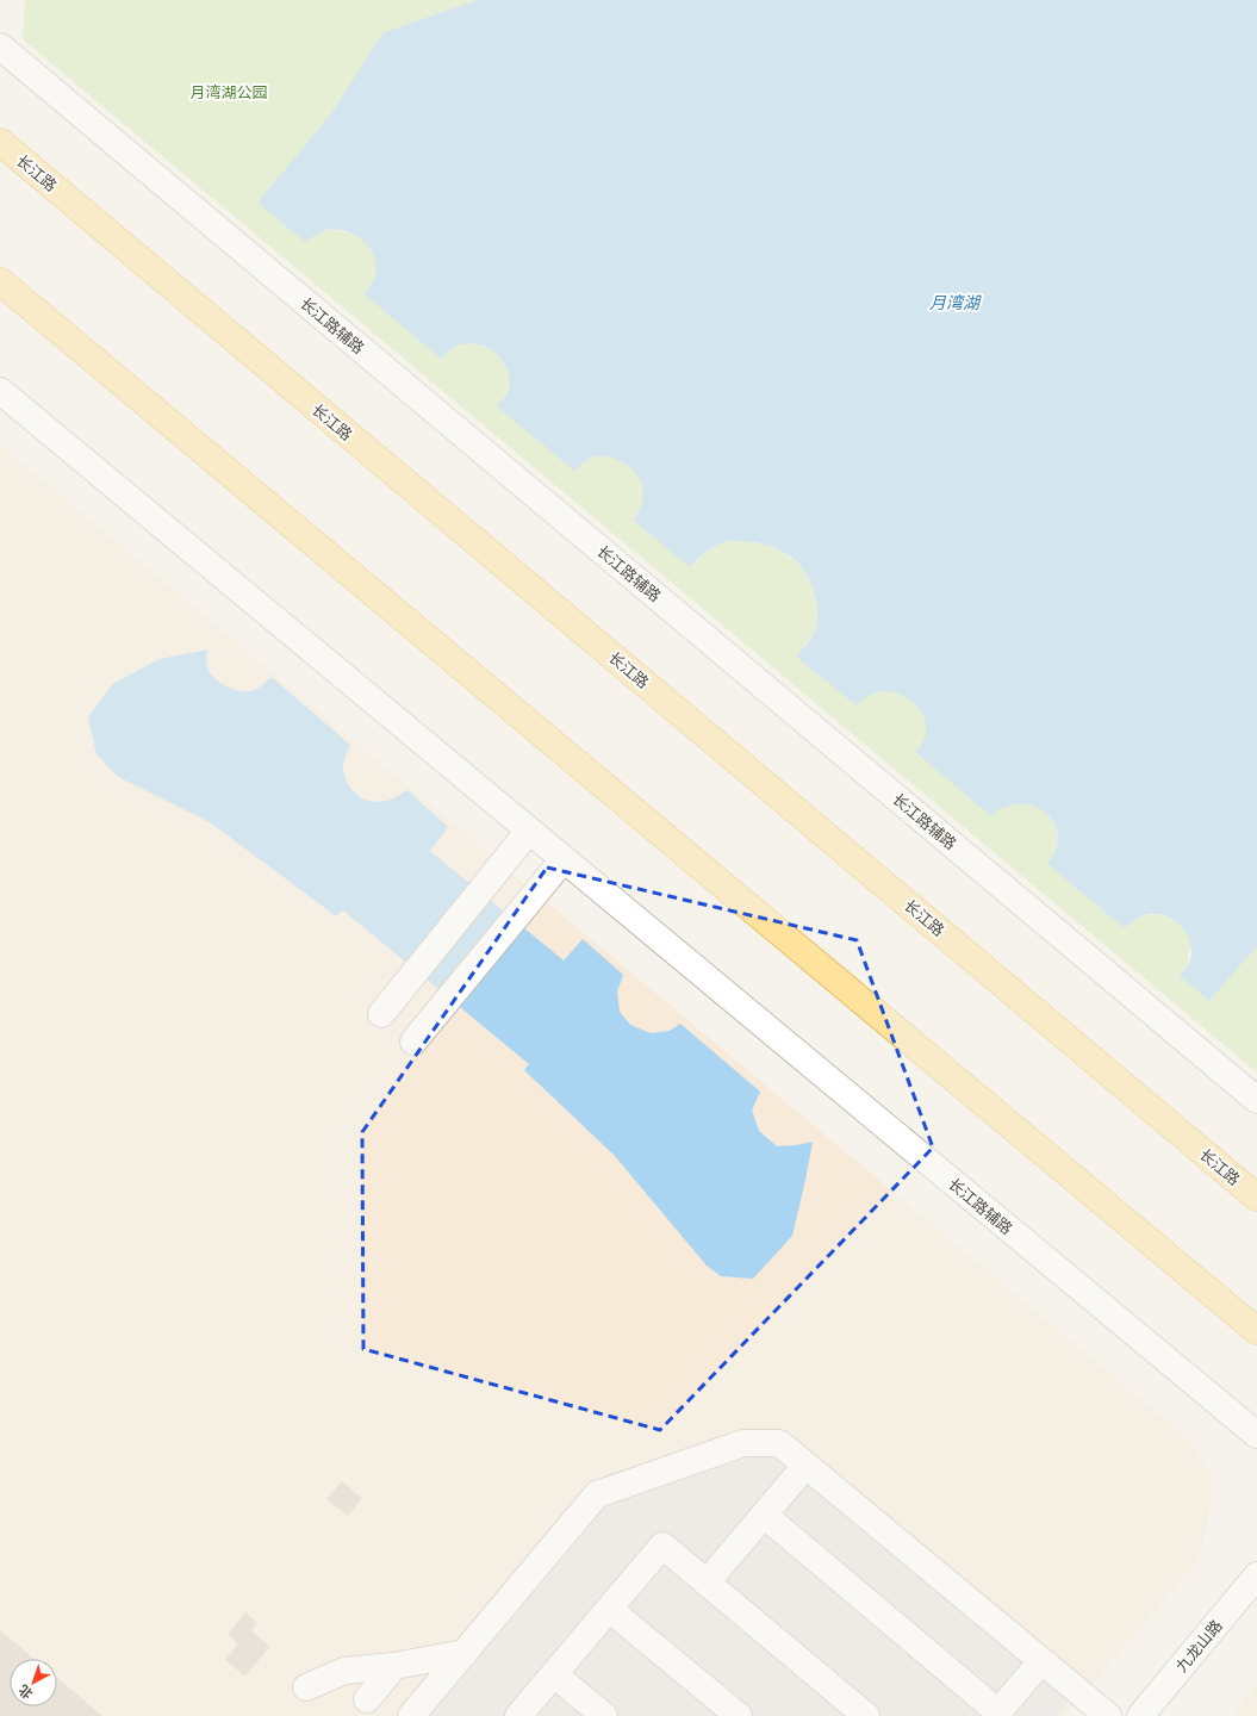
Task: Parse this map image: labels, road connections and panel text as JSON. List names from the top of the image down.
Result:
{
  "streets": {
    "main road": ["长江路"],
    "street": ["长江路辅路", "九龙山路"]
  },
  "water": ["月湾湖"],
  "parks": ["月湾湖公园"],
  "north": "bottom left"
}
